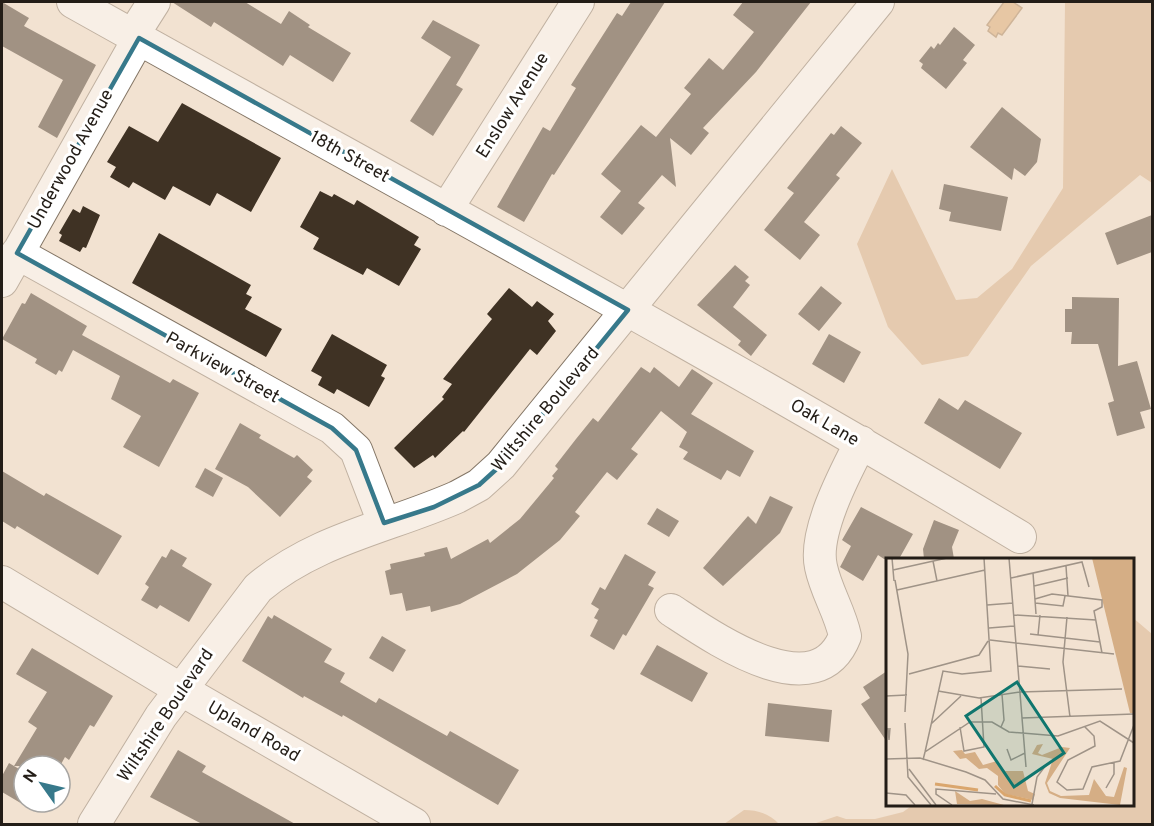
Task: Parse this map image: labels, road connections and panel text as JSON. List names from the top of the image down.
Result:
{
  "streets": {
    "street": [
      "Enslow Avenue",
      "18th Street",
      "Underwood Avenue",
      "Parkview Street",
      "Wiltshire Boulevard",
      "Oak Lane",
      "Upland Road"
    ]
  },
  "crossings": [
    ["Enslow Avenue", "18th Street"],
    ["18th Street", "Underwood Avenue"],
    ["18th Street", "Wiltshire Boulevard"],
    ["18th Street", "Oak Lane"],
    ["Underwood Avenue", "Parkview Street"],
    ["Parkview Street", "Wiltshire Boulevard"],
    ["Wiltshire Boulevard", "Oak Lane"],
    ["Wiltshire Boulevard", "Upland Road"]
  ],
  "north": "top left"
}
